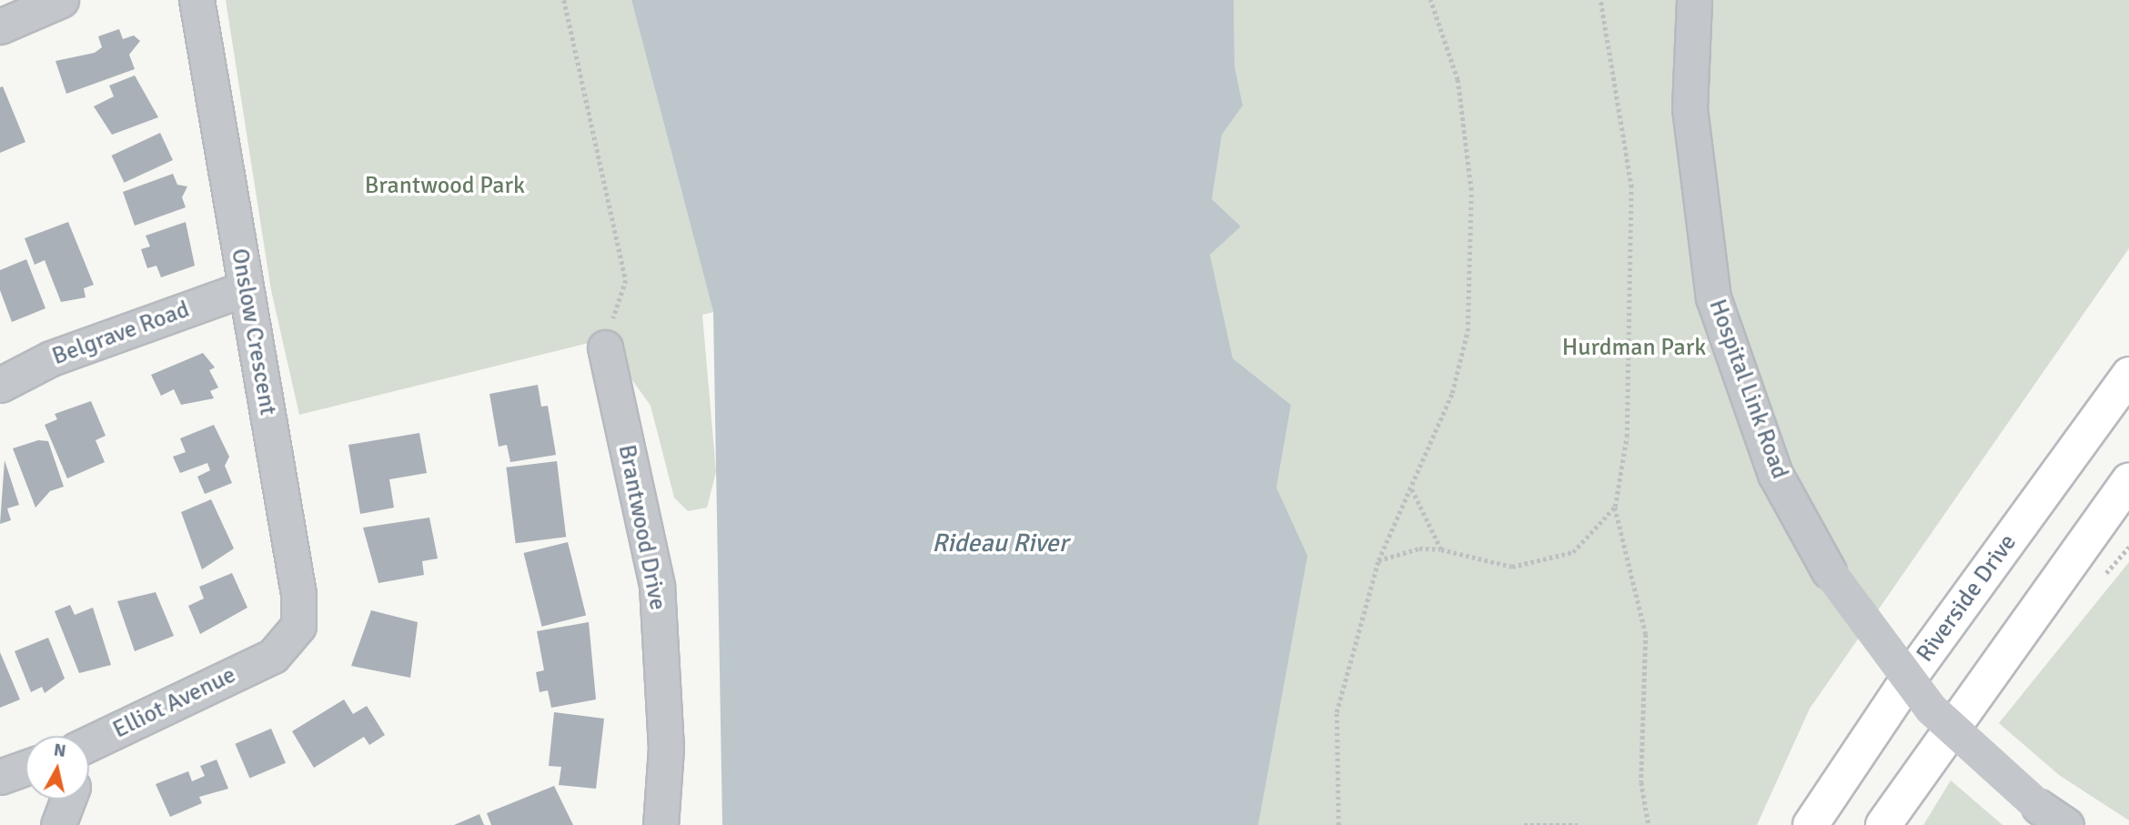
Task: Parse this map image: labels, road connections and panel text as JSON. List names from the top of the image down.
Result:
{
  "streets": {
    "main road": ["Riverside Drive"],
    "street": [
      "Onslow Crescent",
      "Belgrave Road",
      "Hospital Link Road",
      "Brantwood Drive",
      "Elliot Avenue"
    ]
  },
  "crossings": [
    ["Onslow Crescent", "Belgrave Road"],
    ["Onslow Crescent", "Elliot Avenue"]
  ],
  "water": ["Rideau River"],
  "parks": ["Brantwood Park", "Hurdman Park"],
  "north": "top"
}
